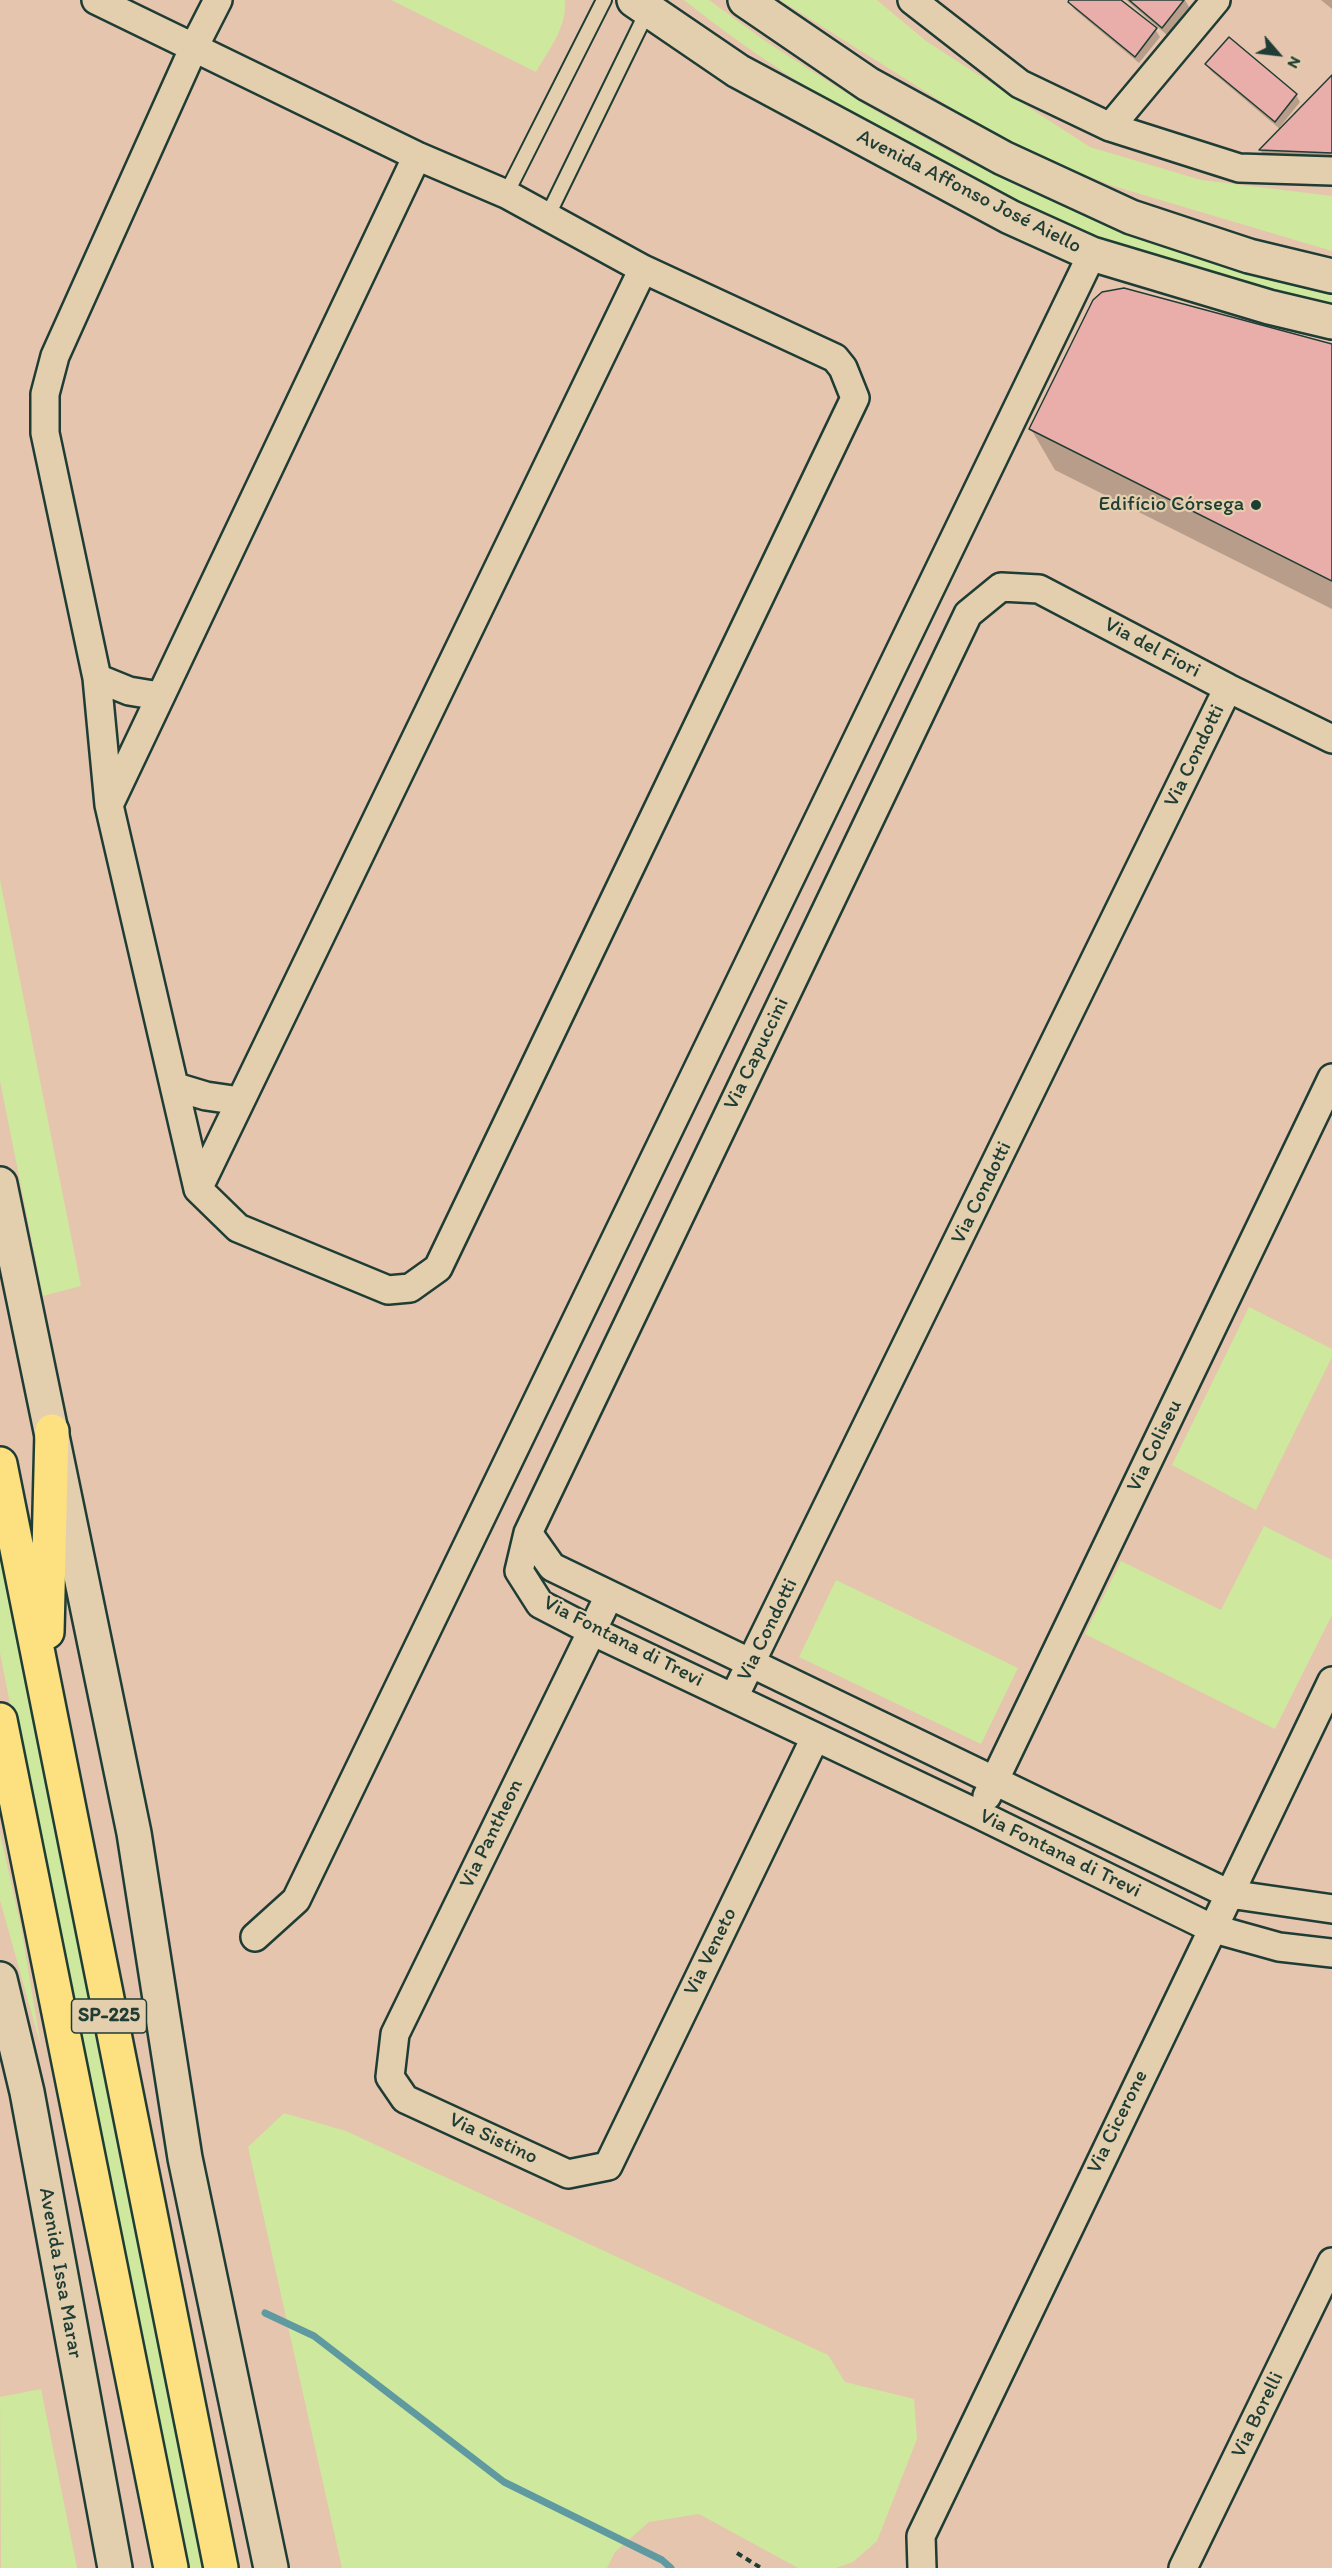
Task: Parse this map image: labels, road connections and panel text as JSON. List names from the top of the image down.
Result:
{
  "streets": {
    "highway": ["SP-225"],
    "street": [
      "Avenida Affonso José Aiello",
      "Via del Fiori",
      "Via Condotti",
      "Via Capuccini",
      "Via Coliseu",
      "Via Fontana di Trevi",
      "Via Pantheon",
      "Via Veneto",
      "Via Cicerone",
      "Via Sistino",
      "Avenida Issa Marar",
      "Via Borelli"
    ]
  },
  "crossings": [
    ["Via del Fiori", "Via Condotti"],
    ["Via del Fiori", "Via Capuccini"],
    ["Via Condotti", "Via Fontana di Trevi"],
    ["Via Capuccini", "Via Fontana di Trevi"],
    ["Via Coliseu", "Via Fontana di Trevi"],
    ["Via Fontana di Trevi", "Via Pantheon"],
    ["Via Fontana di Trevi", "Via Veneto"],
    ["Via Fontana di Trevi", "Via Cicerone"],
    ["Via Pantheon", "Via Sistino"],
    ["Via Veneto", "Via Sistino"]
  ],
  "places": ["Edifício Córsega"],
  "north": "bottom right"
}
